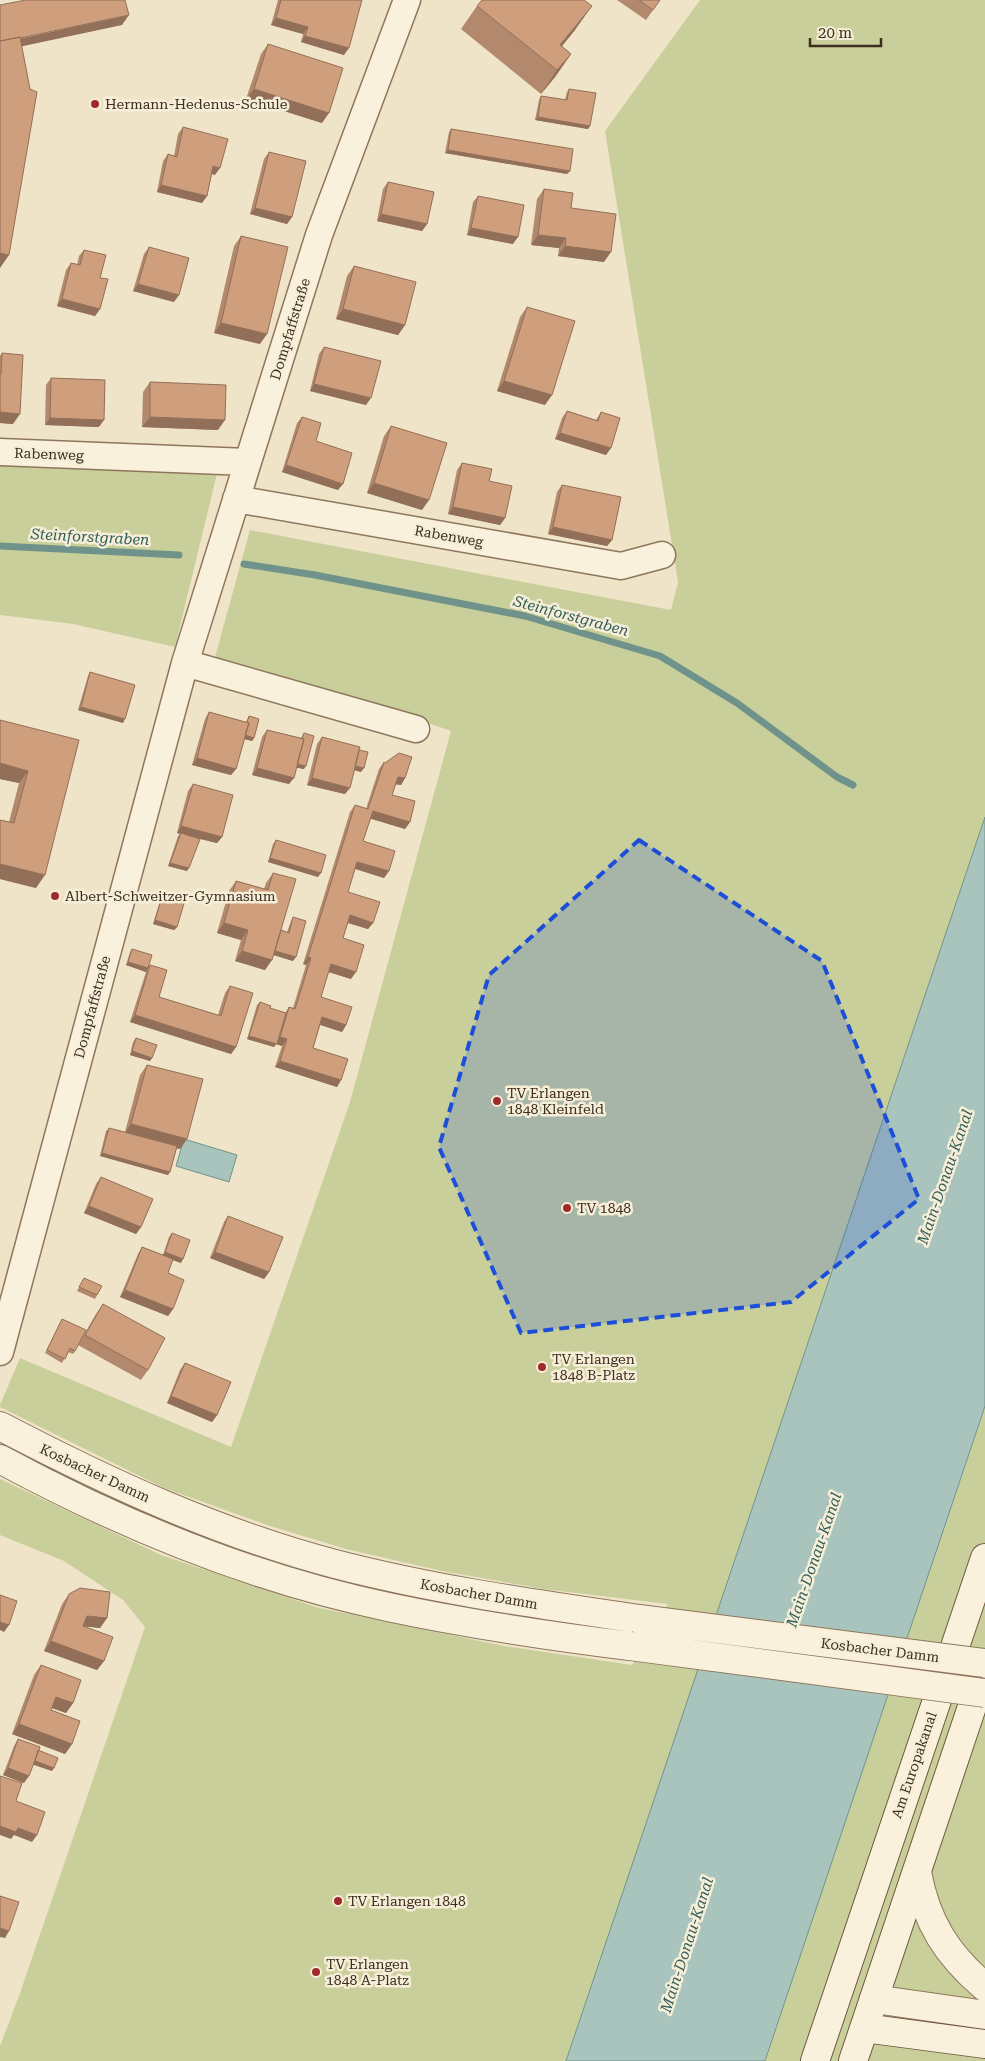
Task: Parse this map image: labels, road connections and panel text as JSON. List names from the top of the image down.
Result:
{
  "streets": {
    "street": [
      "Dompfaffstraße",
      "Rabenweg",
      "Kosbacher Damm",
      "Am Europakanal"
    ]
  },
  "crossings": [
    ["Dompfaffstraße", "Rabenweg"]
  ],
  "water": ["Steinforstgraben", "Main-Donau-Kanal"],
  "places": [
    "Hermann-Hedenus-Schule",
    "Albert-Schweitzer-Gymnasium",
    "TV Erlangen 1848 Kleinfeld",
    "TV 1848",
    "TV Erlangen 1848 B-Platz",
    "TV Erlangen 1848",
    "TV Erlangen 1848 A-Platz"
  ],
  "scale_bar": "20 m"
}
